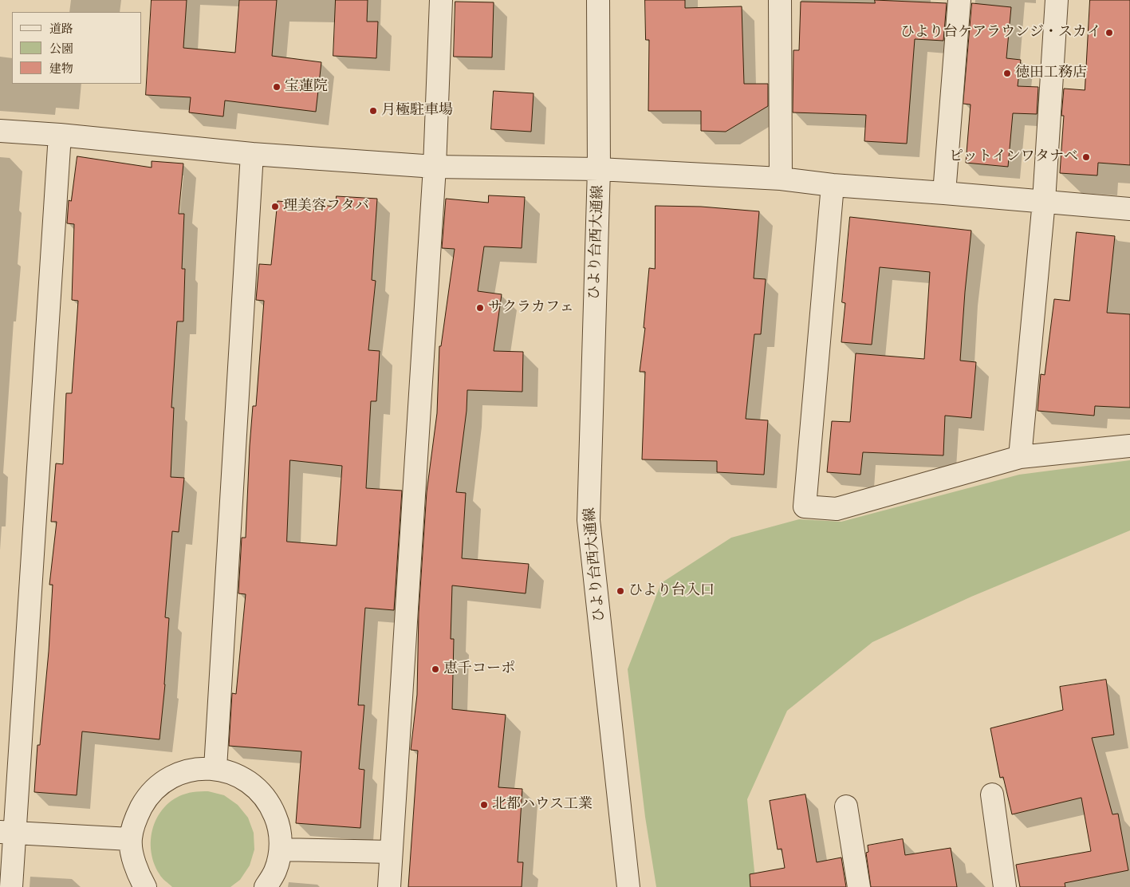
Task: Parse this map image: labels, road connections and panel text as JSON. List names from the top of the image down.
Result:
{
  "streets": {
    "street": ["ひより台西大通線"]
  },
  "places": [
    "ひより台ケアラウンジ・スカイ",
    "徳田工務店",
    "宝蓮院",
    "月極駐車場",
    "ピットインワタナベ",
    "理美容フタバ",
    "サクラカフェ",
    "ひより台入口",
    "恵千コーポ",
    "北都ハウス工業"
  ],
  "legend": ["道路", "公園", "建物"]
}
